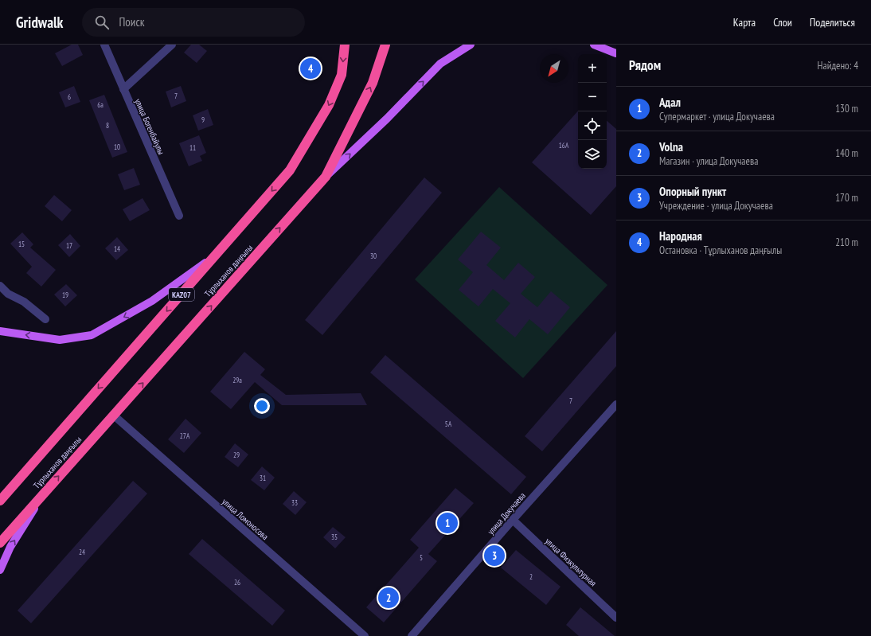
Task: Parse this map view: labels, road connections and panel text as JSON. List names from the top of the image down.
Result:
{
  "streets": {
    "highway": ["Тұрлыханов даңғылы", "KAZ07"],
    "street": [
      "улица Богенбайулы",
      "улица Докучаева",
      "улица Ломоносова",
      "улица Физкультурная"
    ]
  },
  "crossings": [
    ["Тұрлыханов даңғылы", "улица Ломоносова"],
    ["улица Докучаева", "улица Физкультурная"]
  ],
  "house_numbers": [
    "7",
    "6",
    "6а",
    "9",
    "8",
    "16А",
    "10",
    "11",
    "15",
    "17",
    "14",
    "30",
    "19",
    "29а",
    "7",
    "5А",
    "27А",
    "29",
    "31",
    "33",
    "35",
    "24",
    "5",
    "2",
    "26"
  ],
  "north": "bottom left",
  "page": {
    "header": "Gridwalk",
    "search": "Поиск",
    "nav": ["Карта", "Слои", "Поделиться"],
    "heading": ["Рядом", "Найдено: 4"],
    "map_buttons": ["+", "−"],
    "pins": [
      "4",
      "1",
      "3",
      "2"
    ],
    "list": [
      {
        "mark": "1",
        "name": "Адал",
        "note": "Супермаркет · улица Докучаева",
        "value": "130 m"
      },
      {
        "mark": "2",
        "name": "Volna",
        "note": "Магазин · улица Докучаева",
        "value": "140 m"
      },
      {
        "mark": "3",
        "name": "Опорный пункт",
        "note": "Учреждение · улица Докучаева",
        "value": "170 m"
      },
      {
        "mark": "4",
        "name": "Народная",
        "note": "Остановка · Тұрлыханов даңғылы",
        "value": "210 m"
      }
    ]
  }
}
